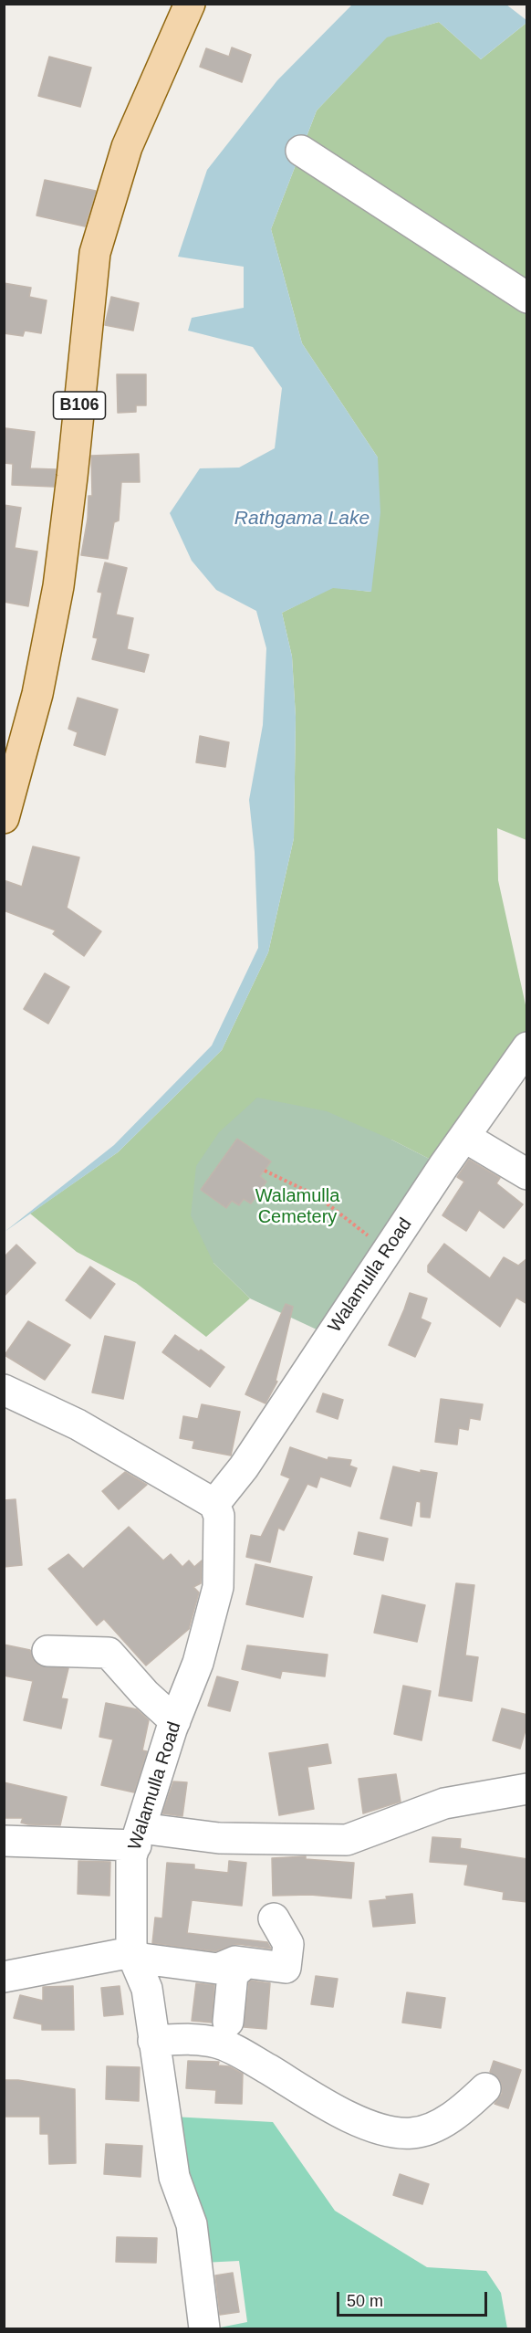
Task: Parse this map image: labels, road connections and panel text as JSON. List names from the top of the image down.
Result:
{
  "streets": {
    "main road": ["B106"],
    "street": ["Walamulla Road"]
  },
  "water": ["Rathgama Lake"],
  "parks": ["Walamulla Cemetery"],
  "scale_bar": "50 m"
}
